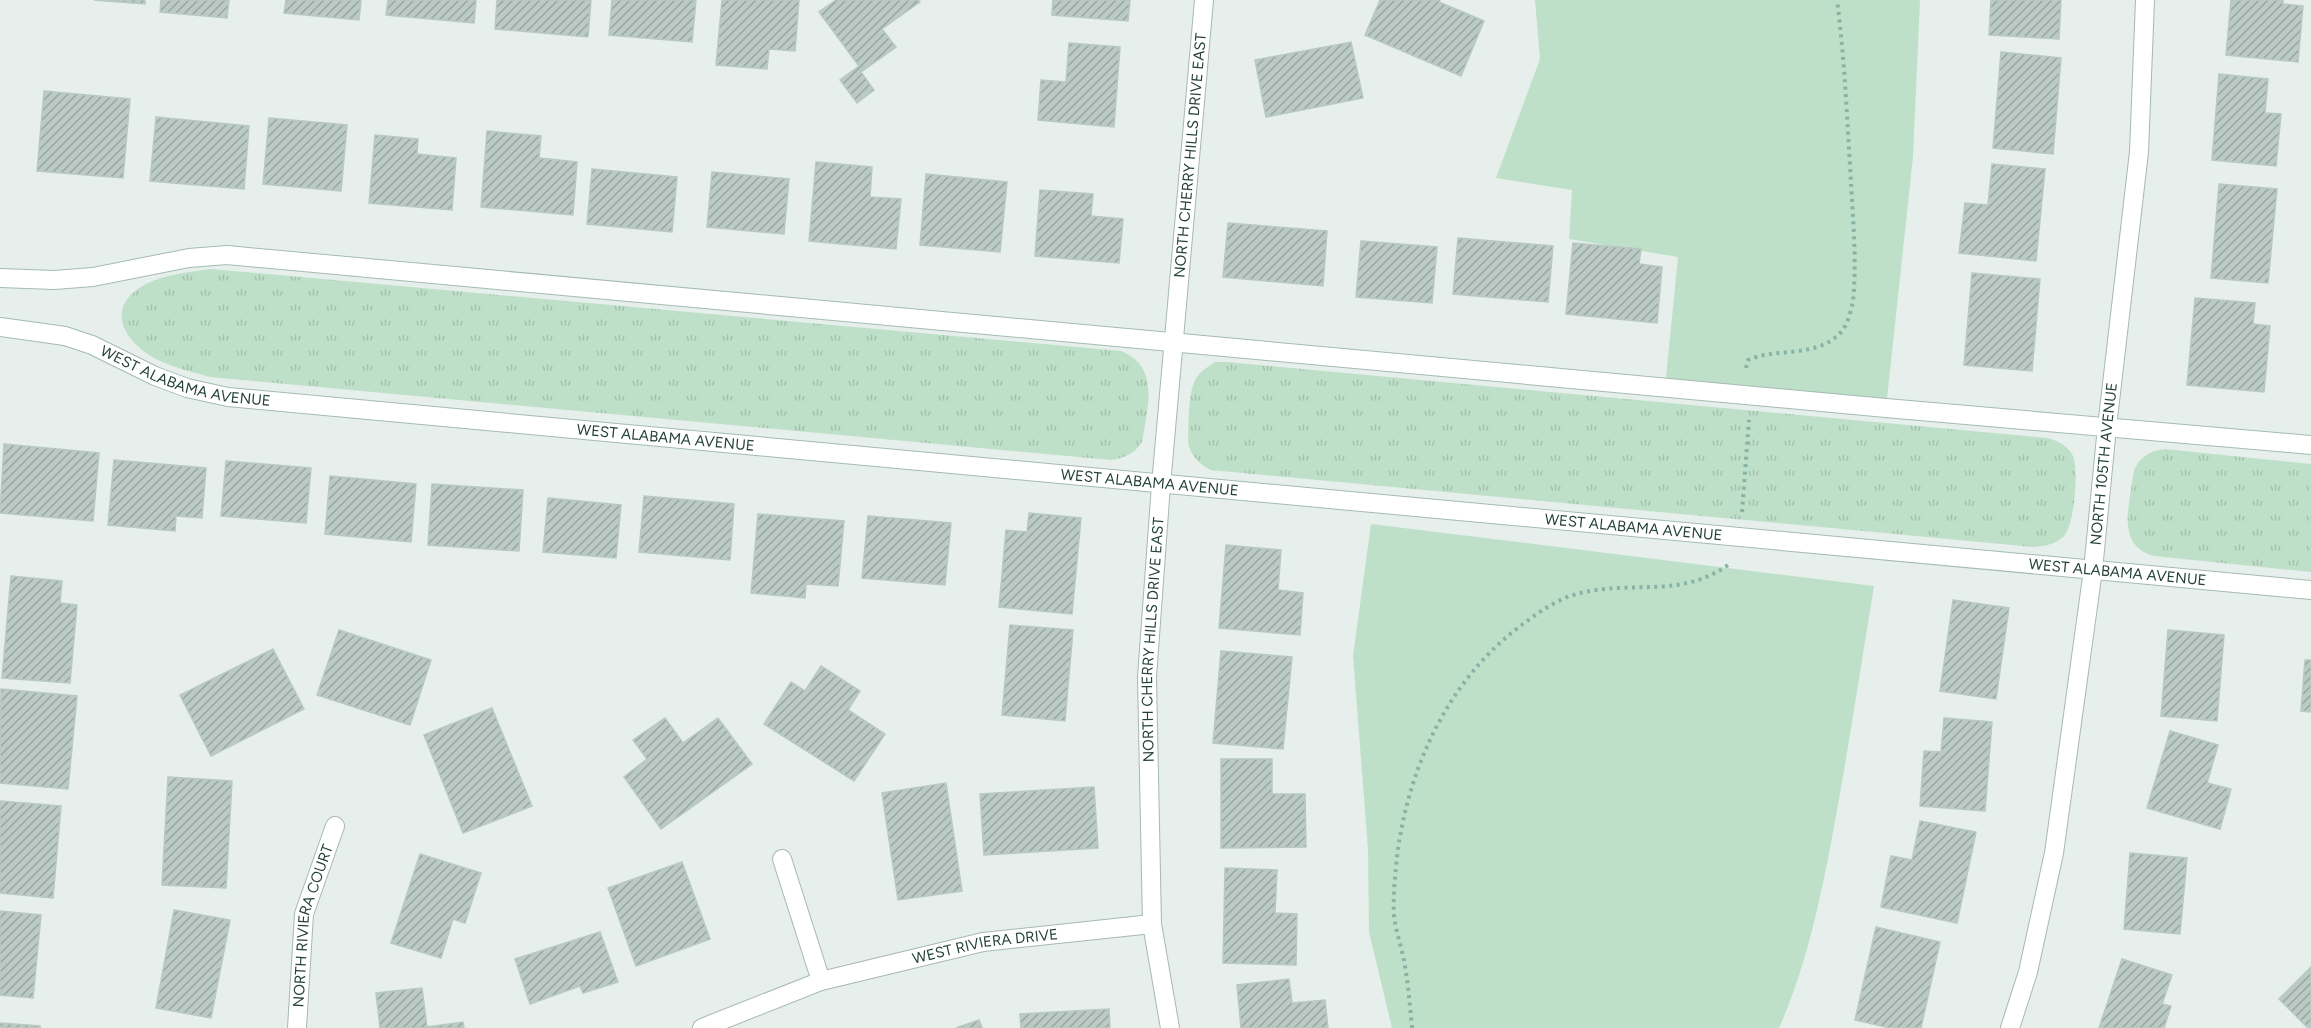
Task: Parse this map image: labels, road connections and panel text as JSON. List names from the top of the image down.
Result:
{
  "streets": {
    "street": [
      "NORTH CHERRY HILLS DRIVE EAST",
      "WEST ALABAMA AVENUE",
      "NORTH 105TH AVENUE",
      "NORTH RIVIERA COURT",
      "WEST RIVIERA DRIVE"
    ]
  },
  "crossings": [
    ["NORTH CHERRY HILLS DRIVE EAST", "WEST ALABAMA AVENUE"],
    ["NORTH CHERRY HILLS DRIVE EAST", "WEST RIVIERA DRIVE"],
    ["WEST ALABAMA AVENUE", "NORTH 105TH AVENUE"]
  ]
}
